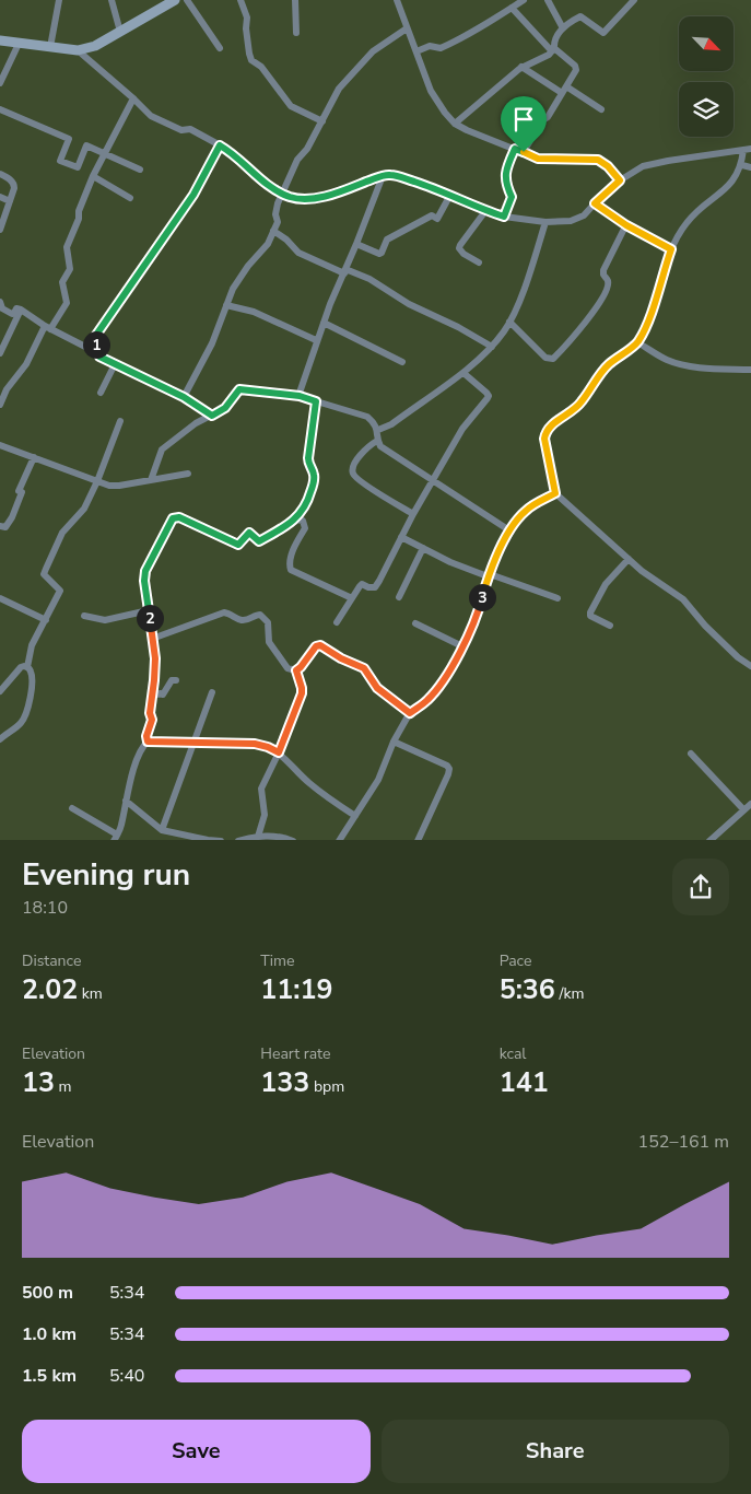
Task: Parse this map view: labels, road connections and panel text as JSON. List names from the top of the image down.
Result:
{
  "north": "bottom right",
  "page": {
    "pins": ["1", "3", "2"],
    "heading": ["Evening run", "18:10"],
    "stats": [
      ["Distance", "2.02 km"],
      ["Time", "11:19"],
      ["Pace", "5:36 /km"],
      ["Elevation", "13 m"],
      ["Heart rate", "133 bpm"],
      ["kcal", "141"]
    ],
    "chart": ["Elevation", "152–161 m"],
    "list": [
      {
        "name": "500 m",
        "note": "5:34"
      },
      {
        "name": "1.0 km",
        "note": "5:34"
      },
      {
        "name": "1.5 km",
        "note": "5:40"
      }
    ],
    "buttons": ["Save", "Share"]
  }
}
